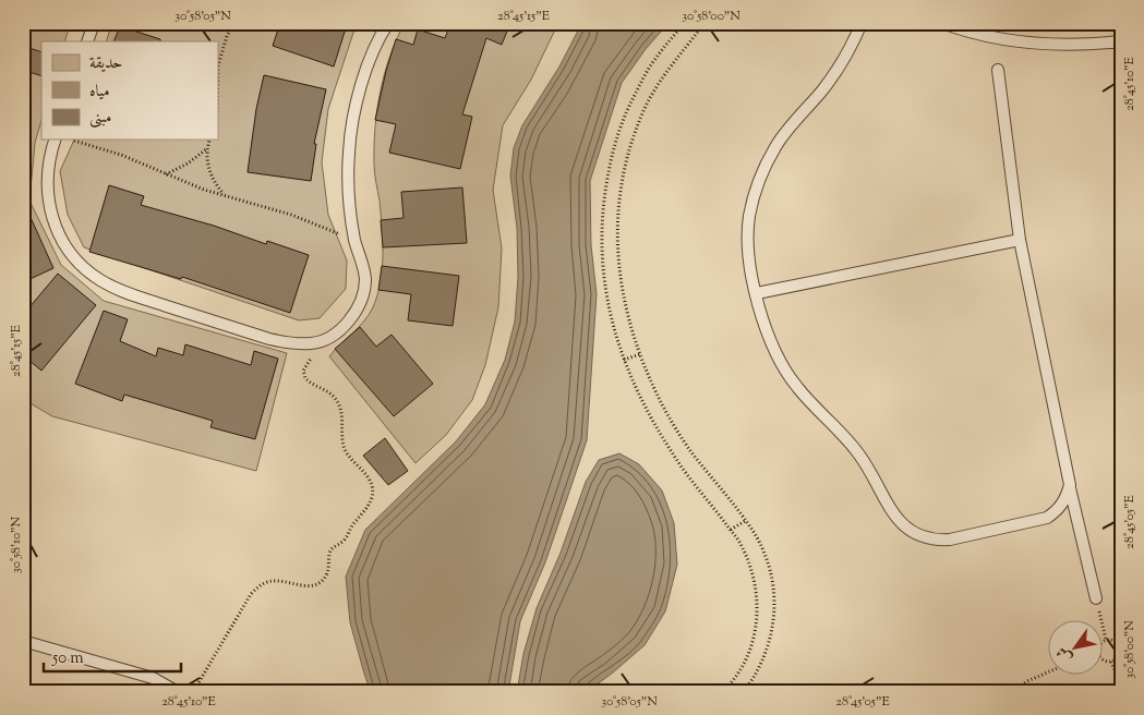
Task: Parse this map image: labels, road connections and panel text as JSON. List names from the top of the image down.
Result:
{
  "legend": ["حديقة", "مياه", "مبنى"],
  "scale_bar": "50 m",
  "north": "bottom left",
  "coordinates": [
    "30°58'05\"N",
    "28°45'15\"E",
    "30°58'00\"N",
    "28°45'10\"E",
    "28°45'05\"E",
    "30°58'10\"N"
  ]
}
